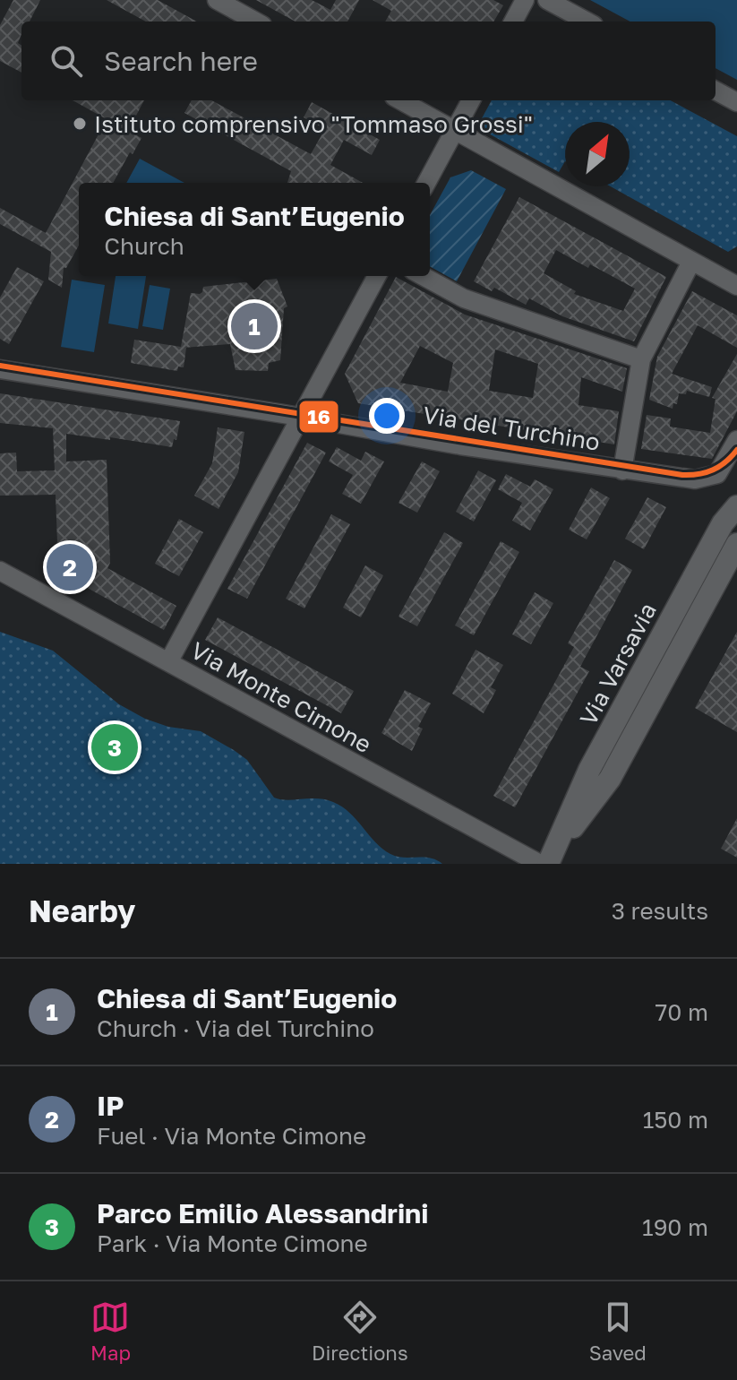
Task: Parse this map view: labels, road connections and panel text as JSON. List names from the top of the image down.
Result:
{
  "streets": {
    "street": ["Via del Turchino", "Via Varsavia", "Via Monte Cimone"]
  },
  "crossings": [
    ["Via Varsavia", "Via Monte Cimone"]
  ],
  "places": ["Istituto comprensivo \"Tommaso Grossi\""],
  "lines": ["transit line 16"],
  "north": "top right",
  "page": {
    "search": "Search here",
    "popup": ["Chiesa di Sant’Eugenio", "Church"],
    "pins": ["1", "2", "3"],
    "heading": ["Nearby", "3 results"],
    "list": [
      {
        "mark": "1",
        "name": "Chiesa di Sant’Eugenio",
        "note": "Church · Via del Turchino",
        "value": "70 m"
      },
      {
        "mark": "2",
        "name": "IP",
        "note": "Fuel · Via Monte Cimone",
        "value": "150 m"
      },
      {
        "mark": "3",
        "name": "Parco Emilio Alessandrini",
        "note": "Park · Via Monte Cimone",
        "value": "190 m"
      }
    ],
    "nav": ["Map", "Directions", "Saved"]
  }
}
